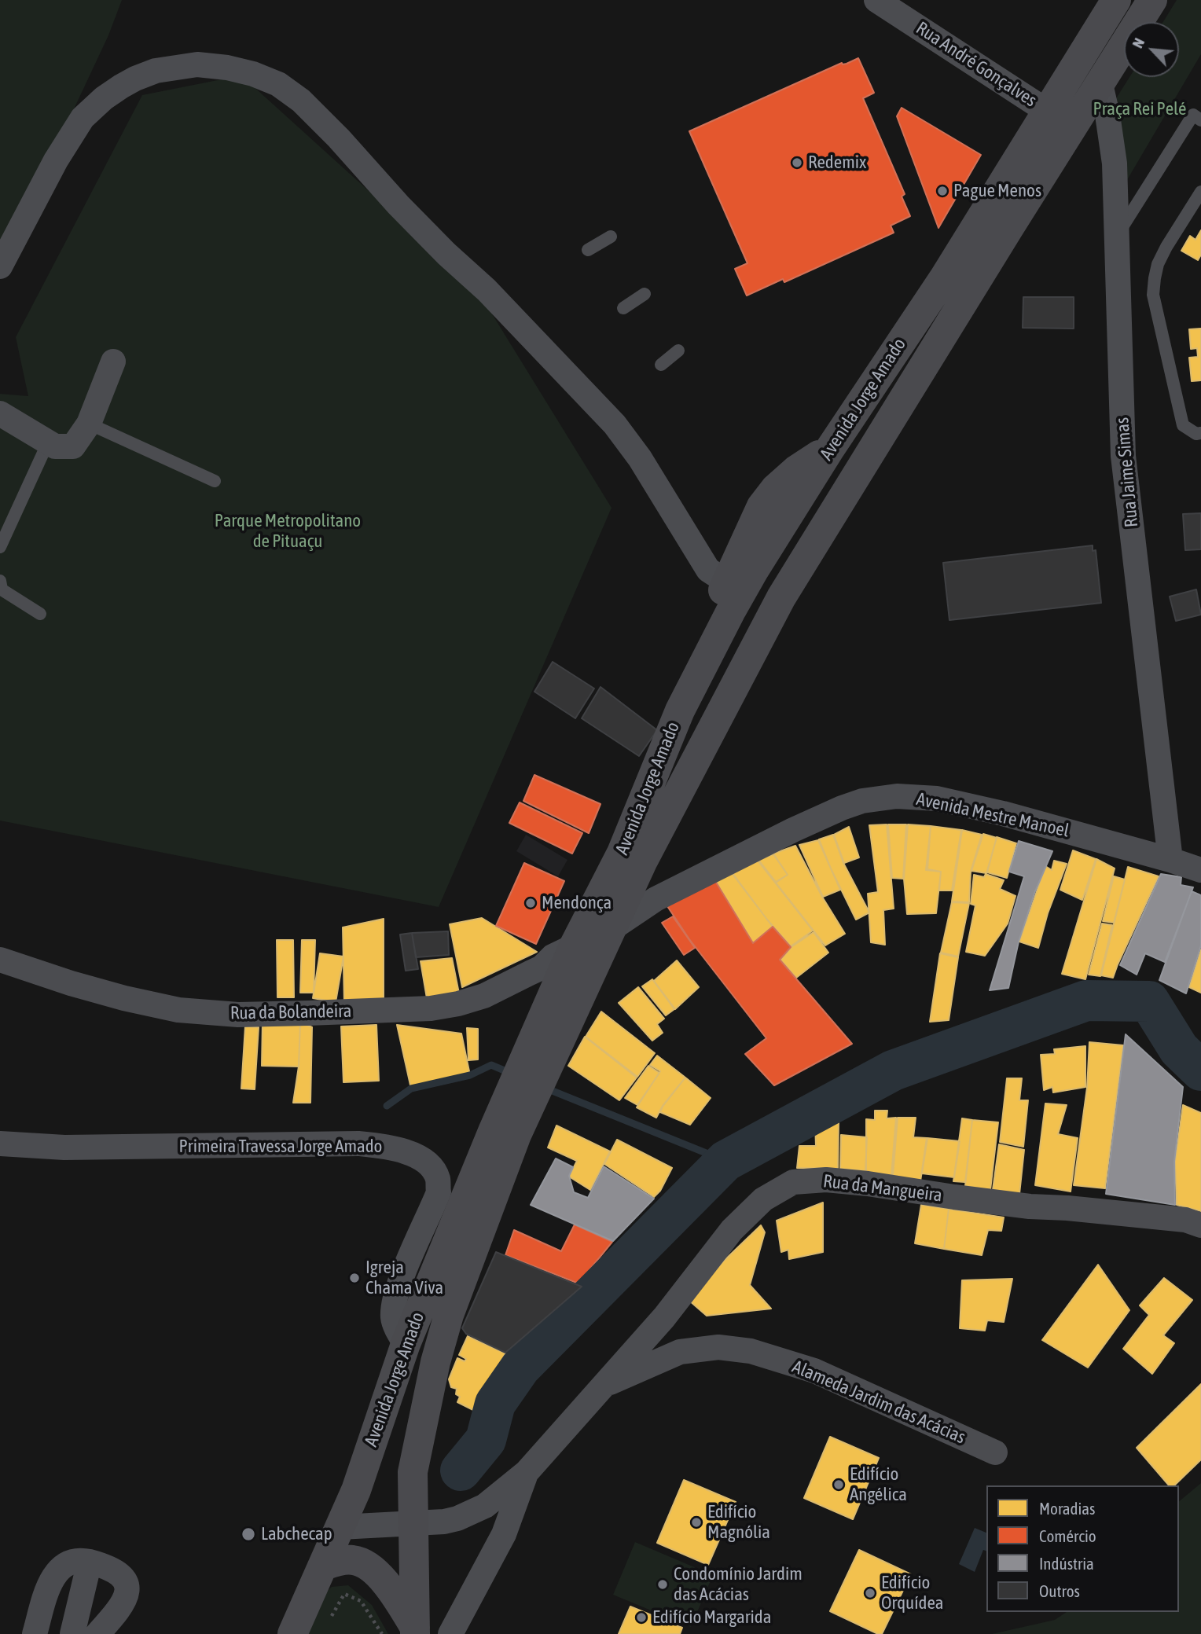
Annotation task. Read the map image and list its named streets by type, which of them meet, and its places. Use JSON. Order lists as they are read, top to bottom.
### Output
{
  "streets": {
    "main road": ["Avenida Jorge Amado"],
    "street": [
      "Rua André Gonçalves",
      "Rua Jaime Simas",
      "Avenida Mestre Manoel",
      "Rua da Bolandeira",
      "Primeira Travessa Jorge Amado",
      "Rua da Mangueira",
      "Alameda Jardim das Acácias"
    ]
  },
  "crossings": [
    ["Rua André Gonçalves", "Avenida Jorge Amado"],
    ["Avenida Jorge Amado", "Rua Jaime Simas"],
    ["Avenida Jorge Amado", "Avenida Mestre Manoel"],
    ["Avenida Jorge Amado", "Rua da Bolandeira"],
    ["Avenida Jorge Amado", "Primeira Travessa Jorge Amado"],
    ["Avenida Jorge Amado", "Rua da Mangueira"],
    ["Rua Jaime Simas", "Avenida Mestre Manoel"],
    ["Rua da Mangueira", "Alameda Jardim das Acácias"]
  ],
  "parks": ["Praça Rei Pelé", "Parque Metropolitano de Pituaçu"],
  "places": [
    "Redemix",
    "Pague Menos",
    "Mendonça",
    "Igreja Chama Viva",
    "Edifício Angélica",
    "Edifício Magnólia",
    "Labchecap",
    "Condomínio Jardim das Acácias",
    "Edifício Orquídea",
    "Edifício Margarida"
  ],
  "legend": [
    "Moradias",
    "Comércio",
    "Indústria",
    "Outros"
  ],
  "north": "top left"
}
